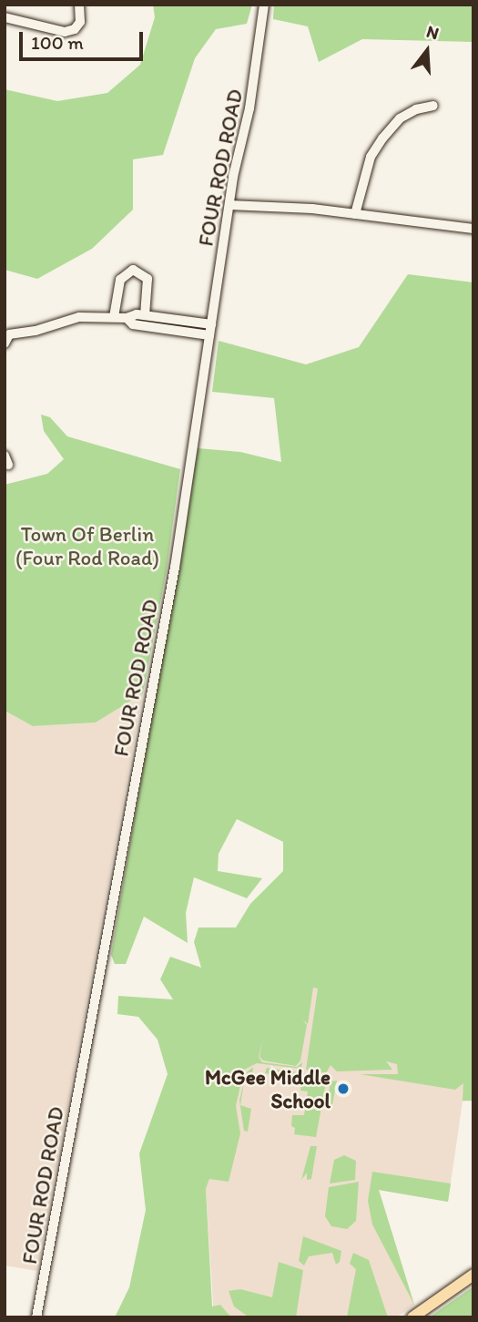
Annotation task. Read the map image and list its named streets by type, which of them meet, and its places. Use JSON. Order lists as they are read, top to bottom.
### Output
{
  "streets": {
    "street": ["FOUR ROD ROAD"]
  },
  "parks": ["Town Of Berlin (Four Rod Road)"],
  "places": ["McGee Middle School"],
  "scale_bar": "100 m",
  "north": "top"
}
